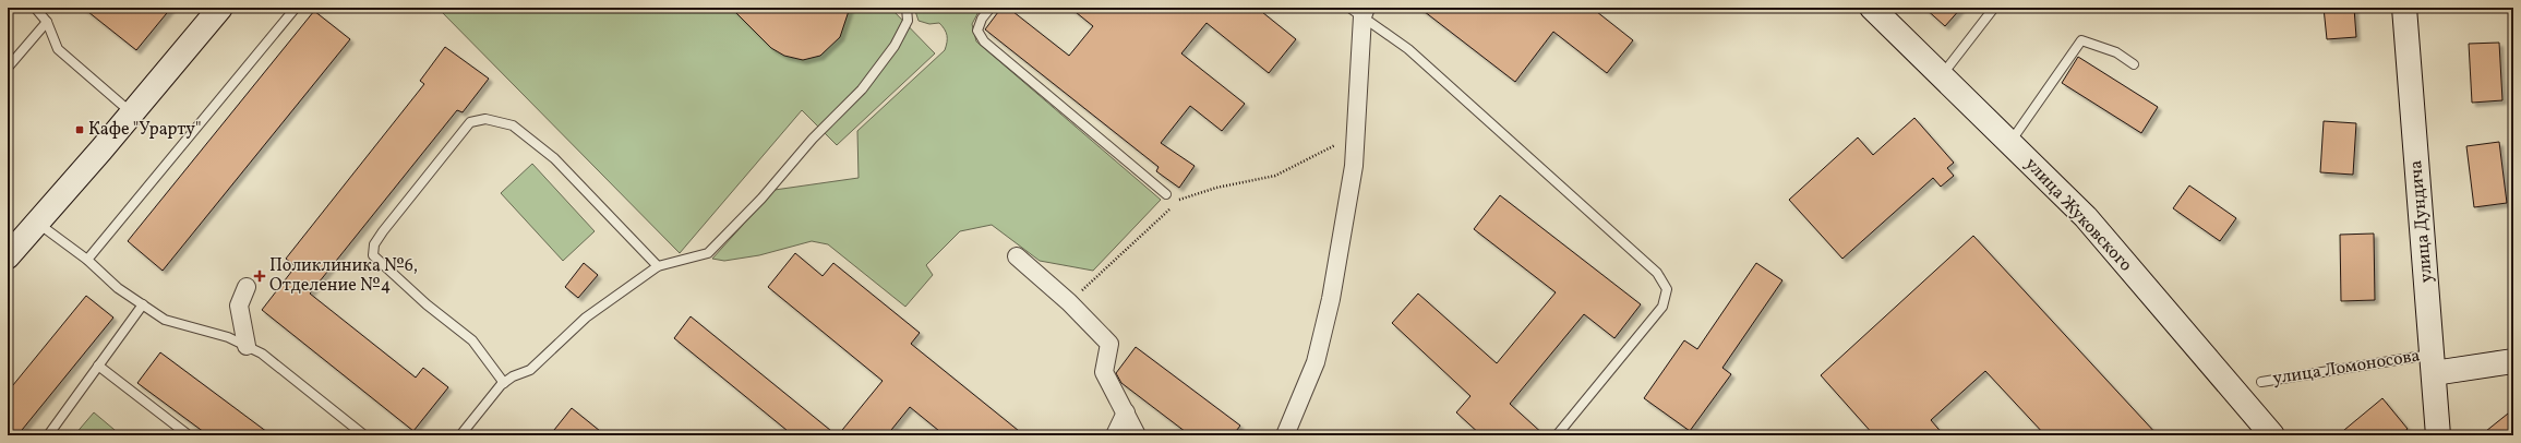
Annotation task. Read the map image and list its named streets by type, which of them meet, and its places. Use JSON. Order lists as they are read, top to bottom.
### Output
{
  "streets": {
    "street": ["улица Жуковского", "улица Дундича", "улица Ломоносова"]
  },
  "crossings": [
    ["улица Дундича", "улица Ломоносова"]
  ],
  "places": {
    "transit": ["Кафе \"Урарту\""],
    "health": ["Поликлиника №6, Отделение №4"]
  }
}
